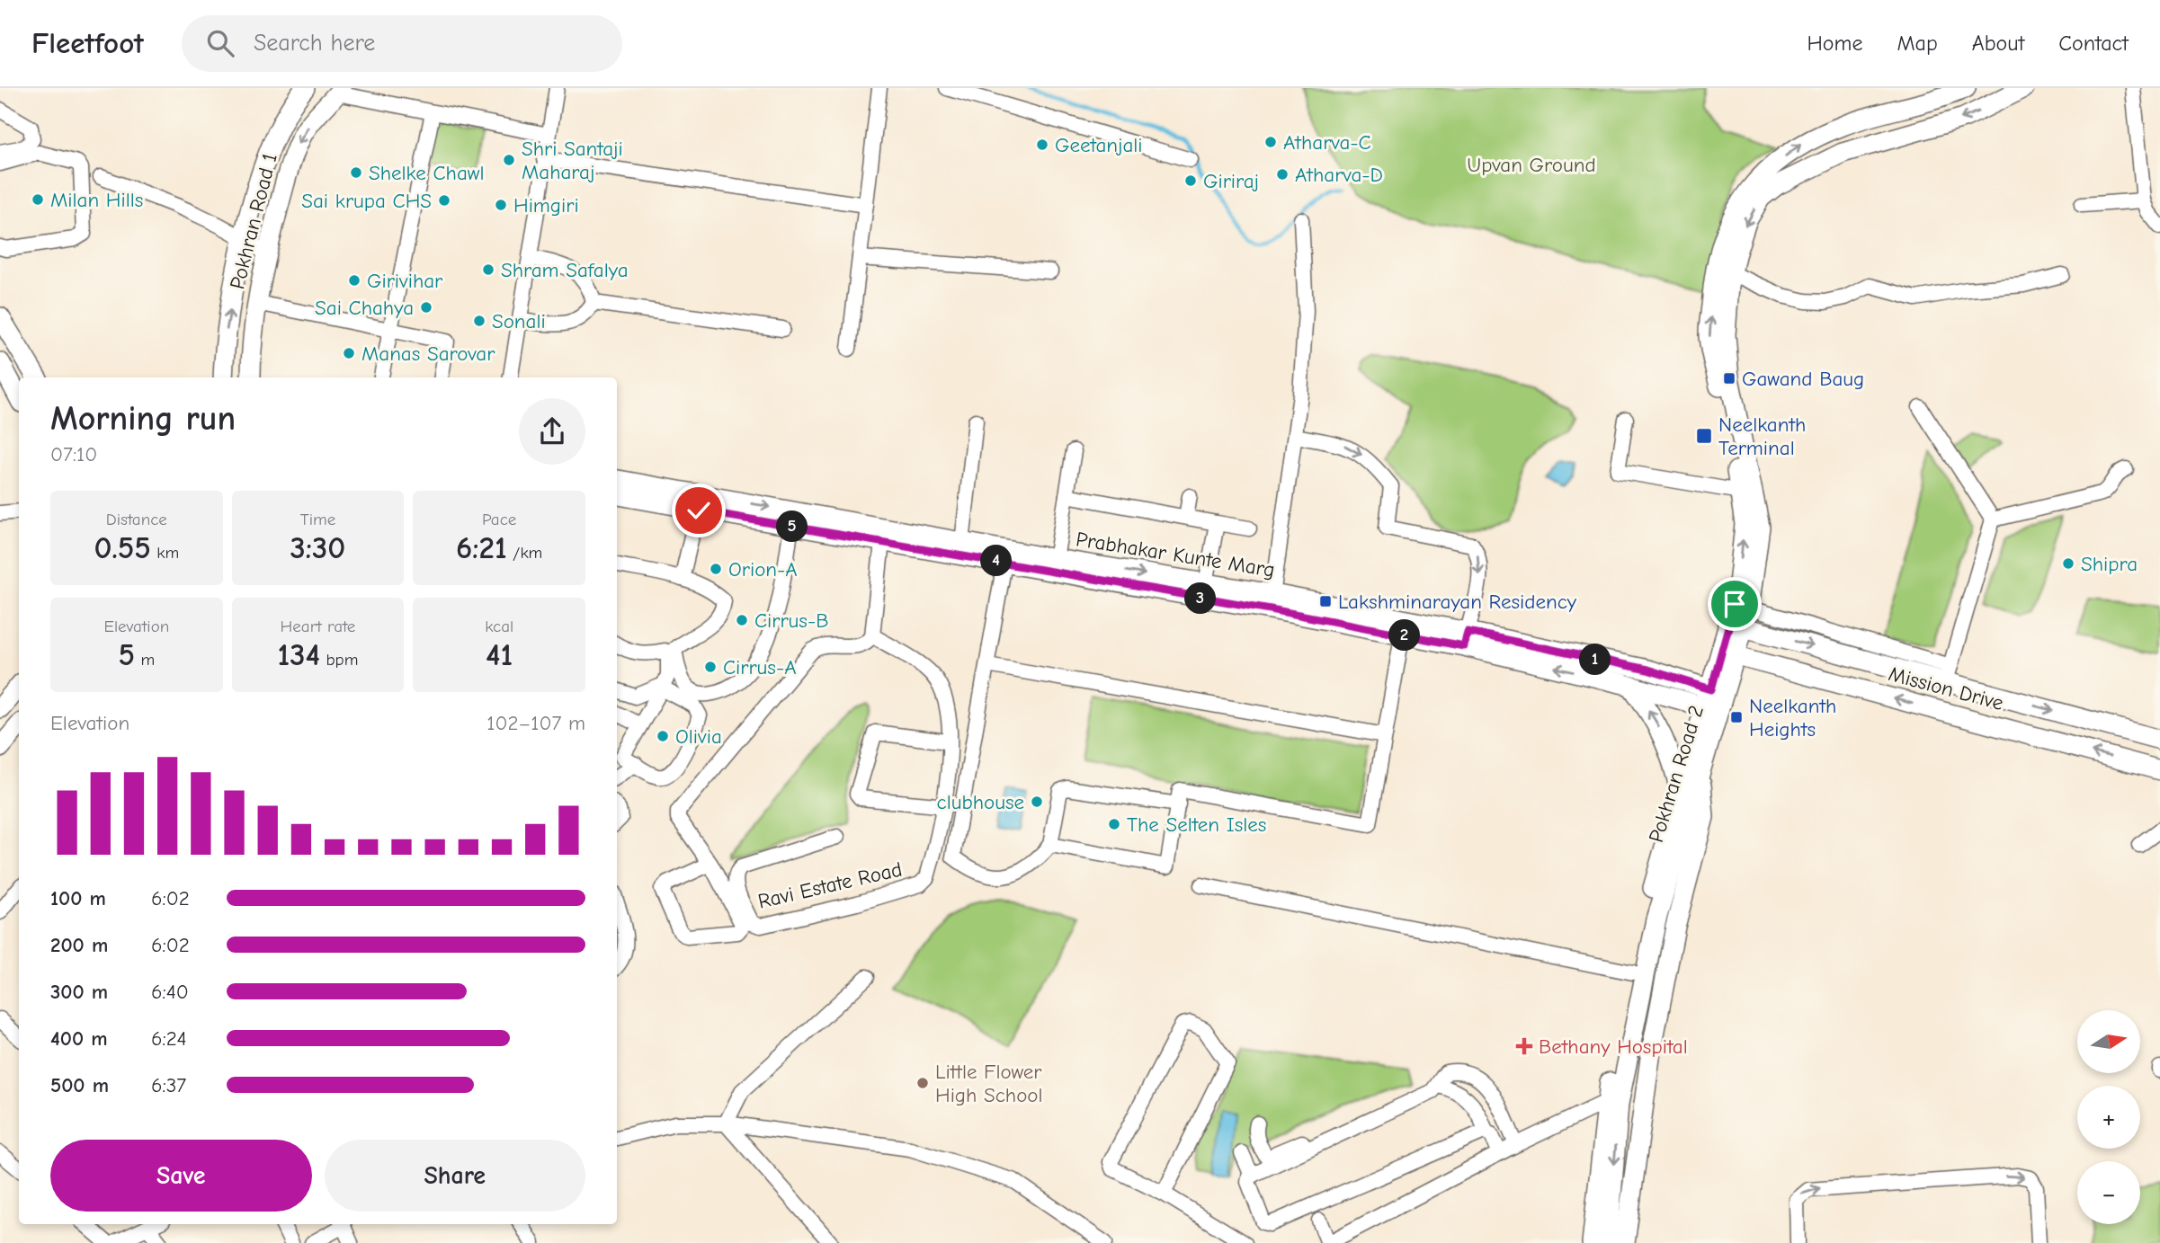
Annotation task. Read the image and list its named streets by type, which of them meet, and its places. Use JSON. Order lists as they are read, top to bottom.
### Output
{
  "streets": {
    "main road": [
      "Pokhran Road 1",
      "Prabhakar Kunte Marg",
      "Mission Drive",
      "Pokhran Road 2"
    ],
    "street": ["Ravi Estate Road"]
  },
  "crossings": [
    ["Prabhakar Kunte Marg", "Pokhran Road 2"],
    ["Mission Drive", "Pokhran Road 2"]
  ],
  "parks": ["Upvan Ground"],
  "places": {
    "other": [
      "Atharva-C",
      "Geetanjali",
      "Shri Santaji Maharaj",
      "Shelke Chawl",
      "Atharva-D",
      "Giriraj",
      "Milan Hills",
      "Sai krupa CHS",
      "Himgiri",
      "Shram Safalya",
      "Girivihar",
      "Sai Chahya",
      "Sonali",
      "Manas Sarovar",
      "Shipra",
      "Orion-A",
      "Cirrus-B",
      "Cirrus-A",
      "Olivia",
      "clubhouse",
      "The Selten Isles",
      "Little Flower High School"
    ],
    "transit": [
      "Gawand Baug",
      "Neelkanth Terminal",
      "Lakshminarayan Residency",
      "Neelkanth Heights"
    ],
    "health": ["Bethany Hospital"]
  },
  "north": "right",
  "page": {
    "header": "Fleetfoot",
    "search": "Search here",
    "nav": [
      "Home",
      "Map",
      "About",
      "Contact"
    ],
    "heading": ["Morning run", "07:10"],
    "stats": [
      ["Distance", "0.55 km"],
      ["Time", "3:30"],
      ["Pace", "6:21 /km"],
      ["Elevation", "5 m"],
      ["Heart rate", "134 bpm"],
      ["kcal", "41"]
    ],
    "pins": [
      "5",
      "4",
      "3",
      "2",
      "1"
    ],
    "chart": ["Elevation", "102–107 m"],
    "list": [
      {
        "name": "100 m",
        "note": "6:02"
      },
      {
        "name": "200 m",
        "note": "6:02"
      },
      {
        "name": "300 m",
        "note": "6:40"
      },
      {
        "name": "400 m",
        "note": "6:24"
      },
      {
        "name": "500 m",
        "note": "6:37"
      }
    ],
    "map_buttons": ["+", "−"],
    "buttons": ["Save", "Share"]
  }
}
